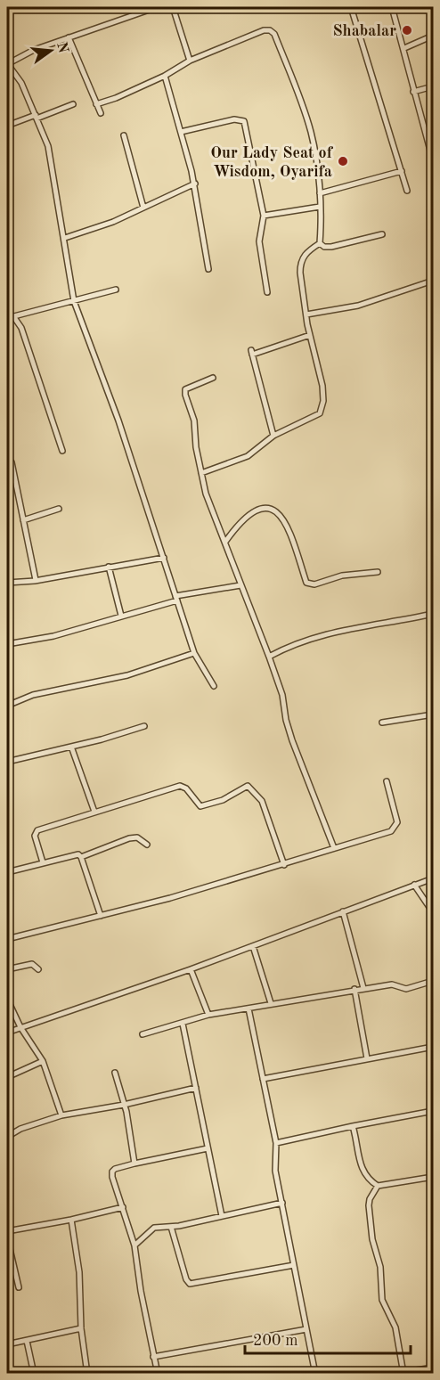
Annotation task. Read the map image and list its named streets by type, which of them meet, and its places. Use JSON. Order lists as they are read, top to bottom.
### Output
{
  "places": ["Shabalar", "Our Lady Seat of Wisdom, Oyarifa"],
  "scale_bar": "200 m",
  "north": "right"
}
